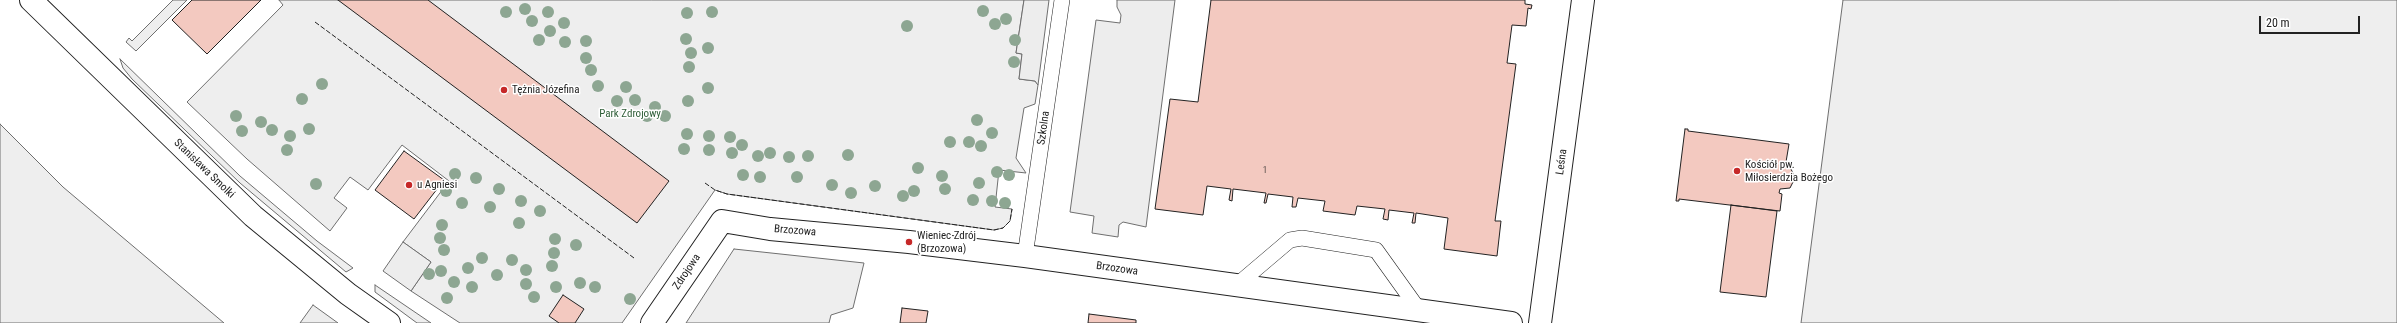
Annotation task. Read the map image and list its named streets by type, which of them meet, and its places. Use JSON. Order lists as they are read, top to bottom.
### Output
{
  "streets": {
    "street": [
      "Leśna",
      "Stanisława Smolki",
      "Brzozowa",
      "Zdrojowa"
    ],
    "lane": ["Szkolna"]
  },
  "crossings": [
    ["Szkolna", "Brzozowa"],
    ["Brzozowa", "Zdrojowa"]
  ],
  "parks": ["Park Zdrojowy"],
  "places": [
    "Tężnia Józefina",
    "Kościół pw. Miłosierdzia Bożego",
    "u Agniesi",
    "Wieniec Zdrój (Brzozowa)"
  ],
  "house_numbers": ["1"],
  "scale_bar": "20 m"
}
